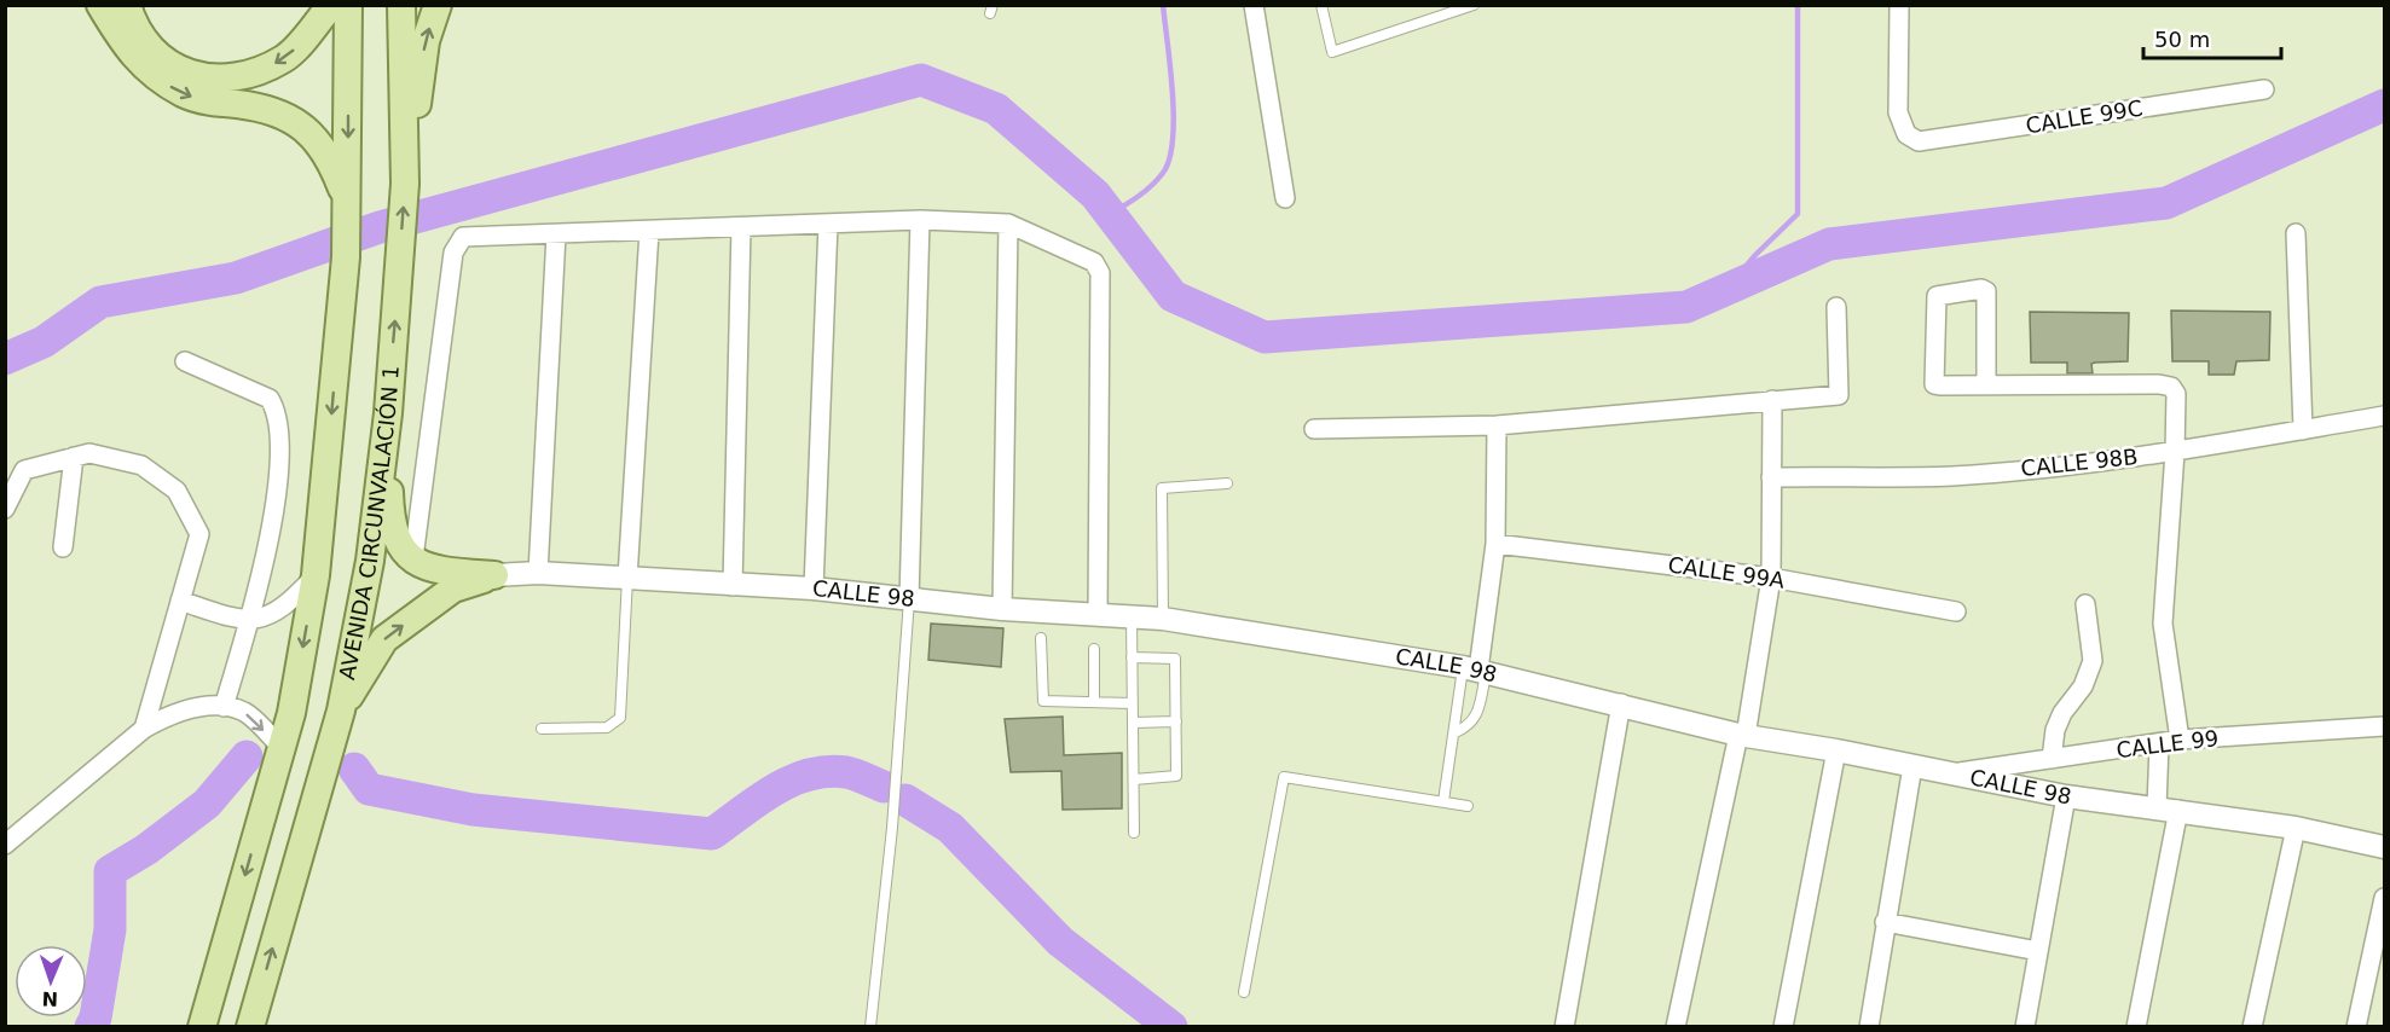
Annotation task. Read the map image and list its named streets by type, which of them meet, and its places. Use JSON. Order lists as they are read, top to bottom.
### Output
{
  "streets": {
    "main road": ["AVENIDA CIRCUNVALACIÓN 1"],
    "street": [
      "CALLE 99C",
      "CALLE 98B",
      "CALLE 99A",
      "CALLE 98",
      "CALLE 99"
    ]
  },
  "crossings": [
    ["CALLE 98", "CALLE 99"]
  ],
  "scale_bar": "50 m",
  "north": "bottom"
}
